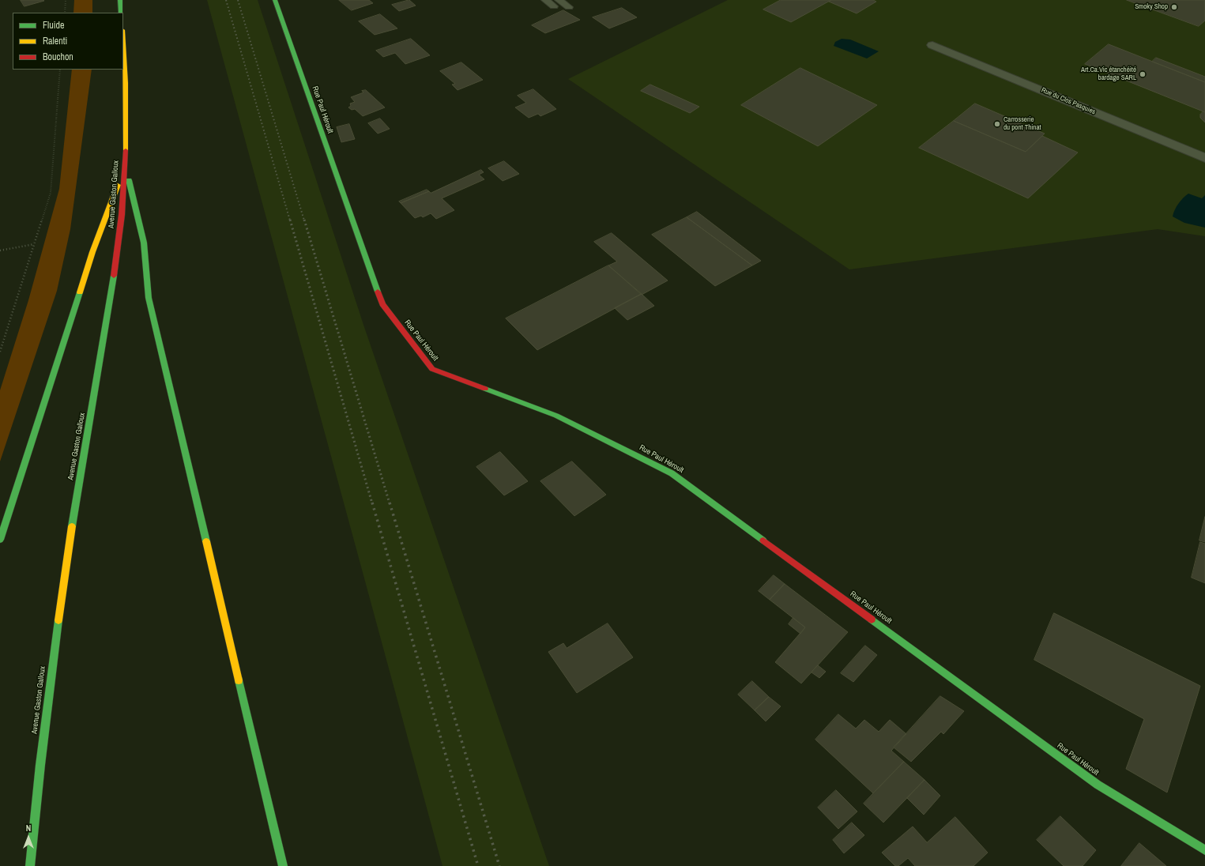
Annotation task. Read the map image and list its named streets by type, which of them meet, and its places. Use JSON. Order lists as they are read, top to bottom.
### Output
{
  "streets": {
    "main road": ["Rue Paul Héroult", "Avenue Gaston Galloux"],
    "street": ["Rue du Clos Pasquies"]
  },
  "places": ["Smoky Shop", "Art.Ca.Vic étanchéité bardage SARL", "Carrosserie du pont Thinat"],
  "legend": ["Fluide", "Ralenti", "Bouchon"],
  "north": "top"
}
